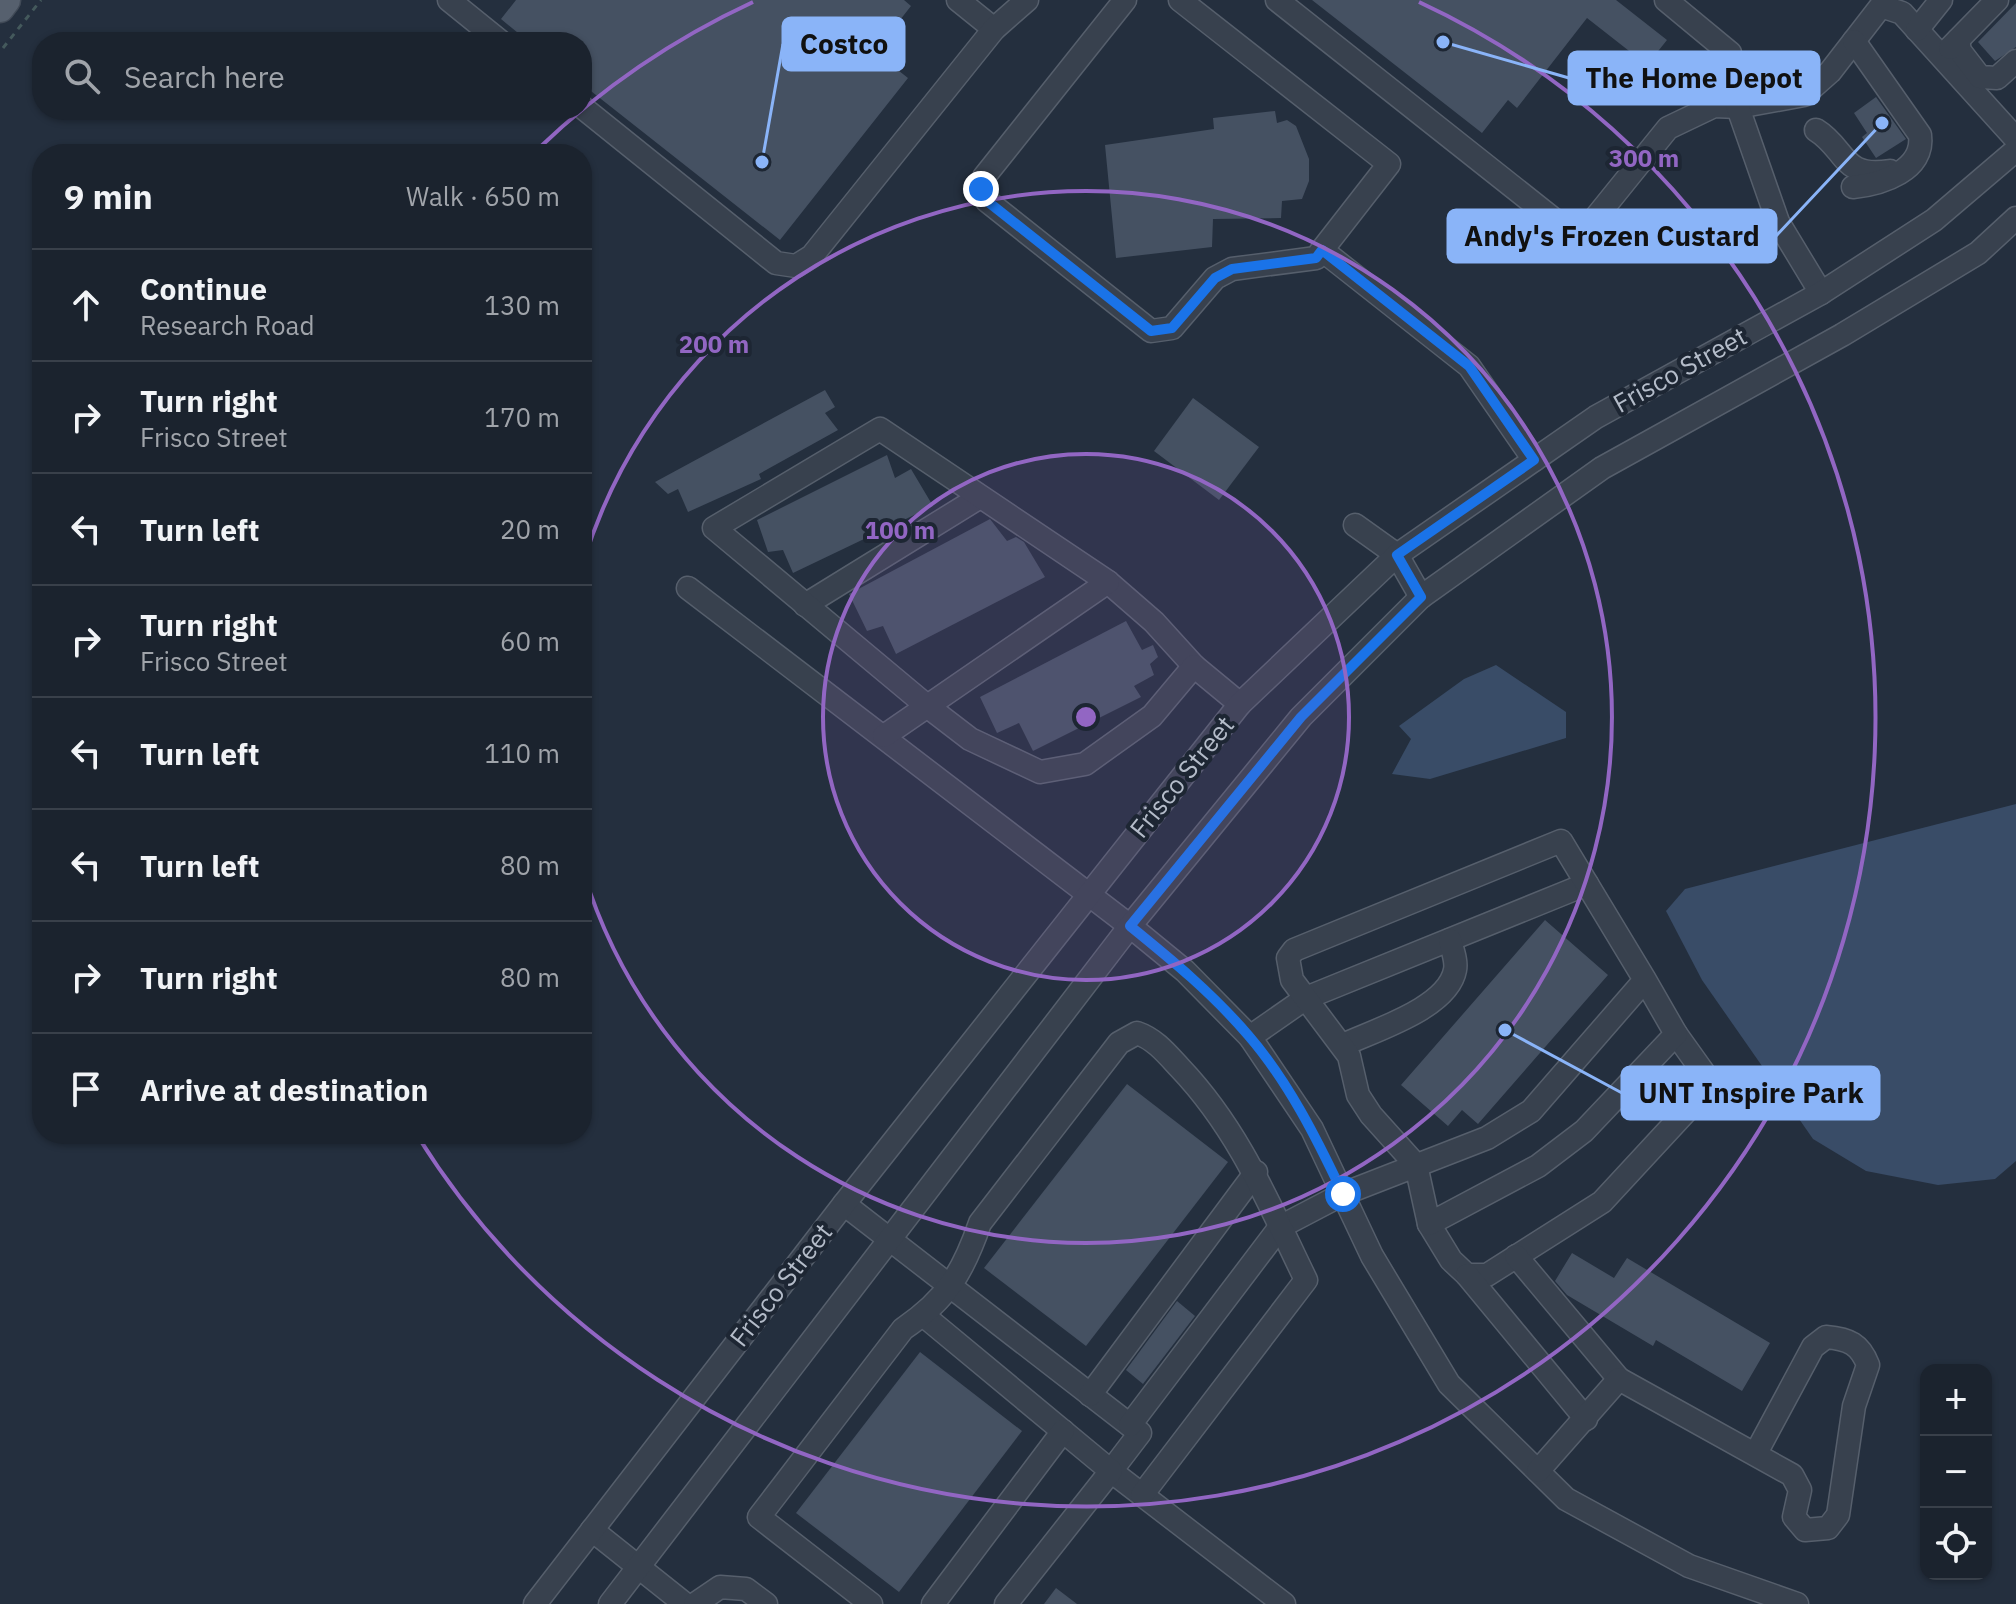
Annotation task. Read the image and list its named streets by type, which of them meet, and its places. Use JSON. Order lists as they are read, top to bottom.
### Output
{
  "streets": {
    "street": ["Frisco Street"]
  },
  "places": [
    "The Home Depot",
    "Andy's Frozen Custard",
    "Costco",
    "UNT Inspire Park"
  ],
  "page": {
    "search": "Search here",
    "heading": ["9 min", "Walk · 650 m"],
    "list": [
      ["Continue", "Research Road", "130 m"],
      ["Turn right", "Frisco Street", "170 m"],
      ["Turn left", "20 m"],
      ["Turn right", "Frisco Street", "60 m"],
      ["Turn left", "110 m"],
      ["Turn left", "80 m"],
      ["Turn right", "80 m"],
      "Arrive at destination"
    ],
    "map_buttons": ["+", "−"]
  },
  "rings": ["300 m", "200 m", "100 m"]
}
